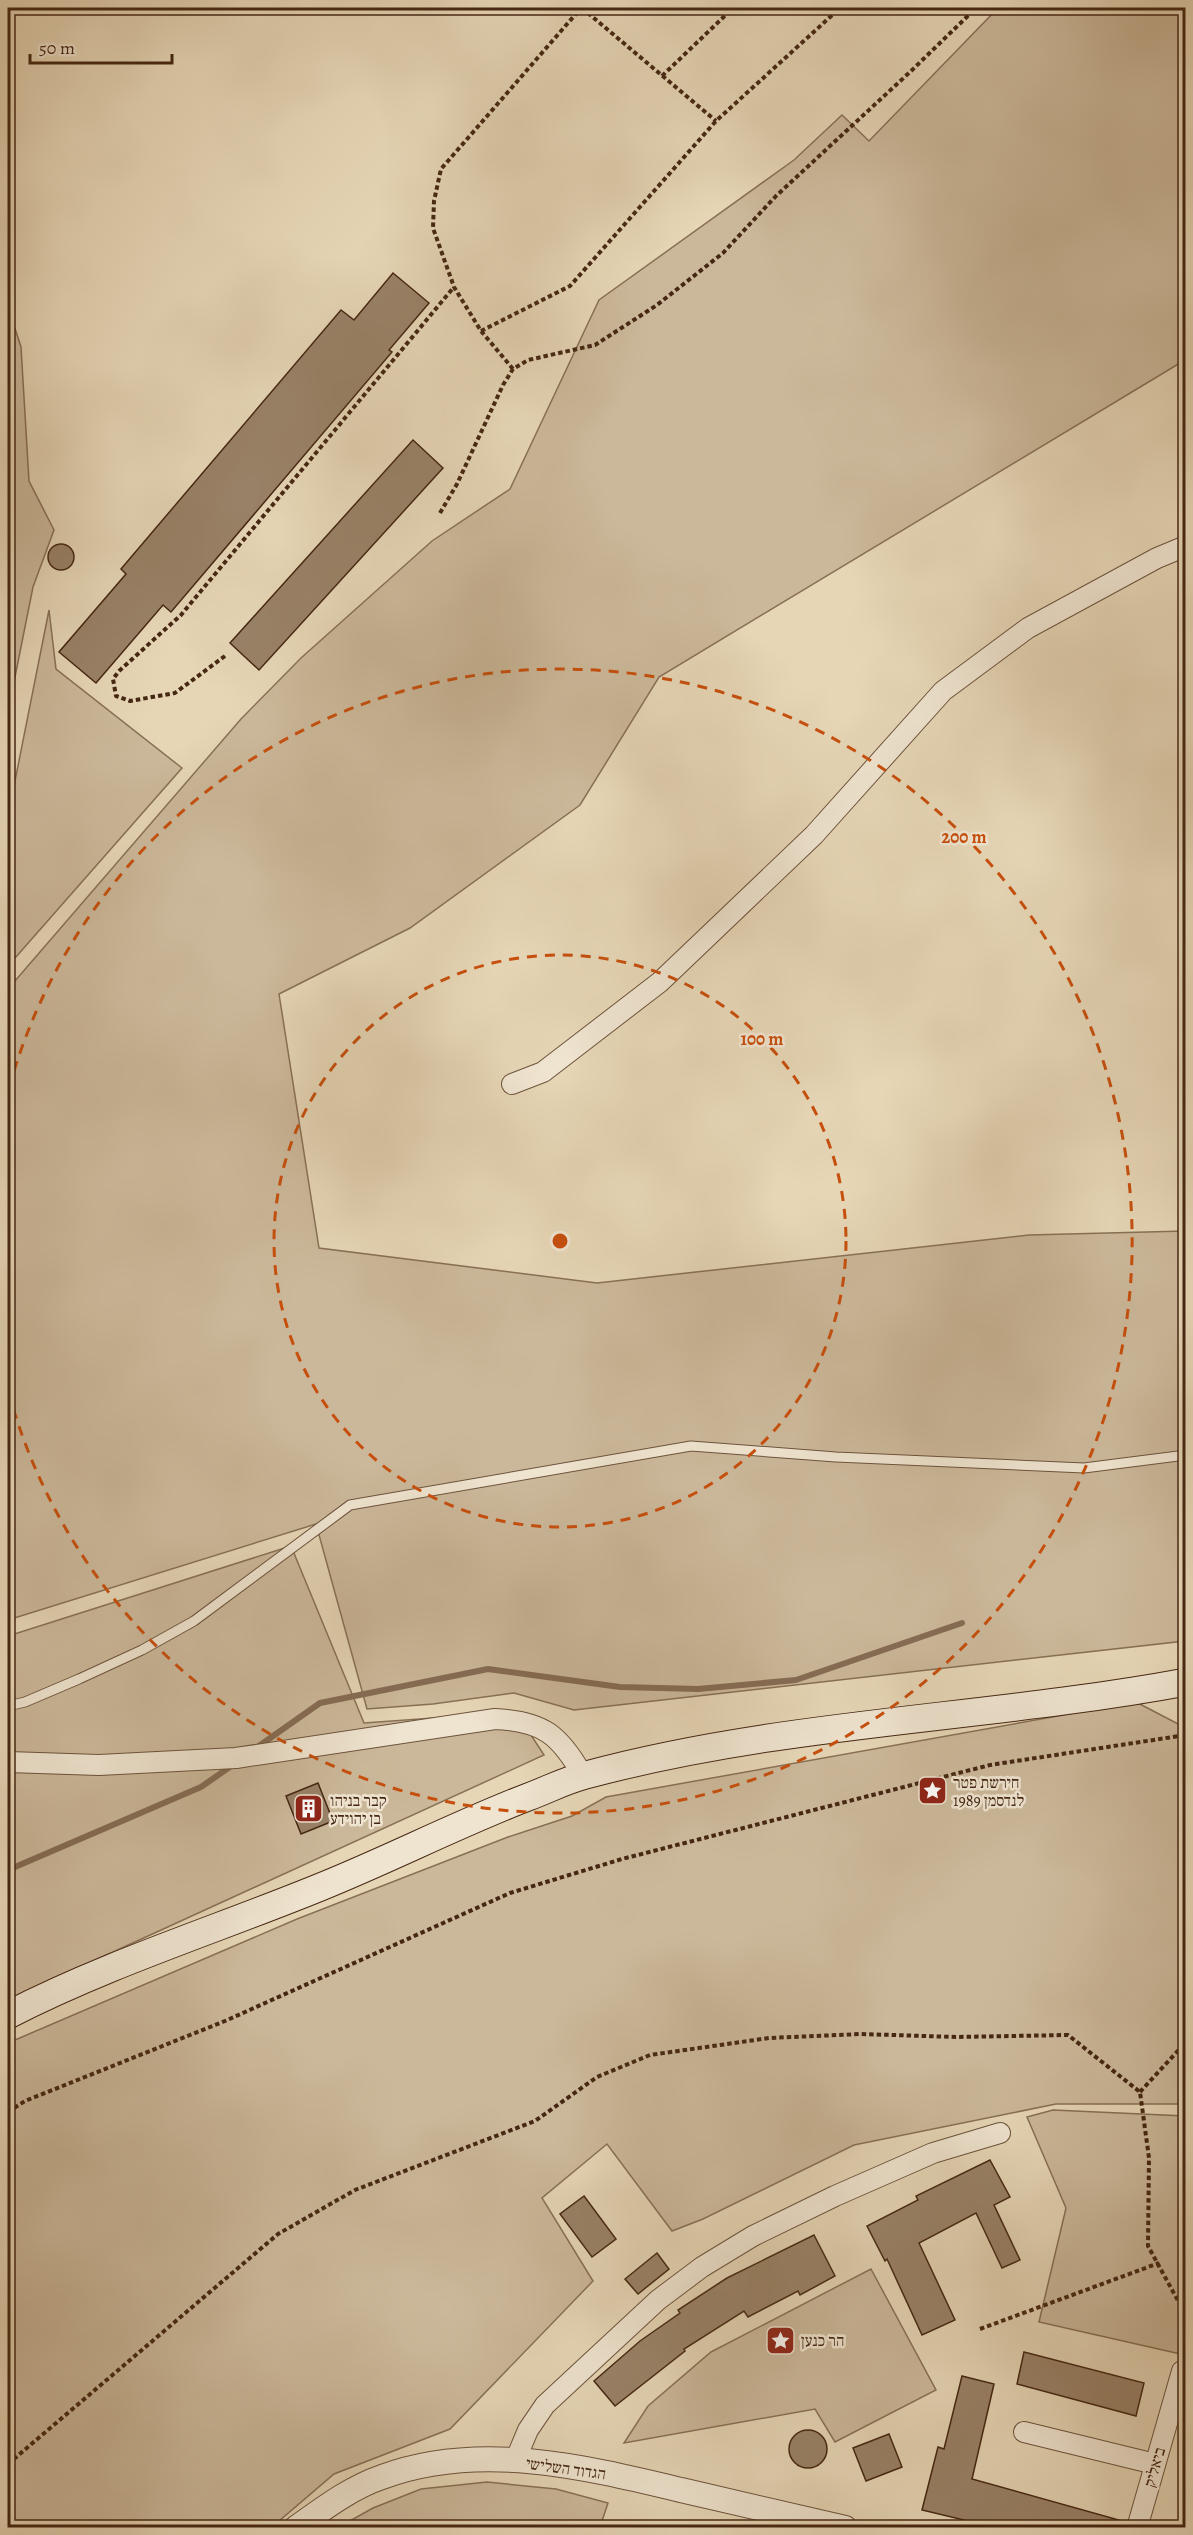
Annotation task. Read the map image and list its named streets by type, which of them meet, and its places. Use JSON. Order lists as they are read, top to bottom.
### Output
{
  "streets": {
    "street": ["ביאליק", "הגדוד השלישי"]
  },
  "places": {
    "place": ["חירשת פטר לנדסמן 1989", "הר כנען"],
    "building": ["קבר בניהו בן יהוידע"]
  },
  "scale_bar": "50 m",
  "rings": ["200 m", "100 m"]
}
